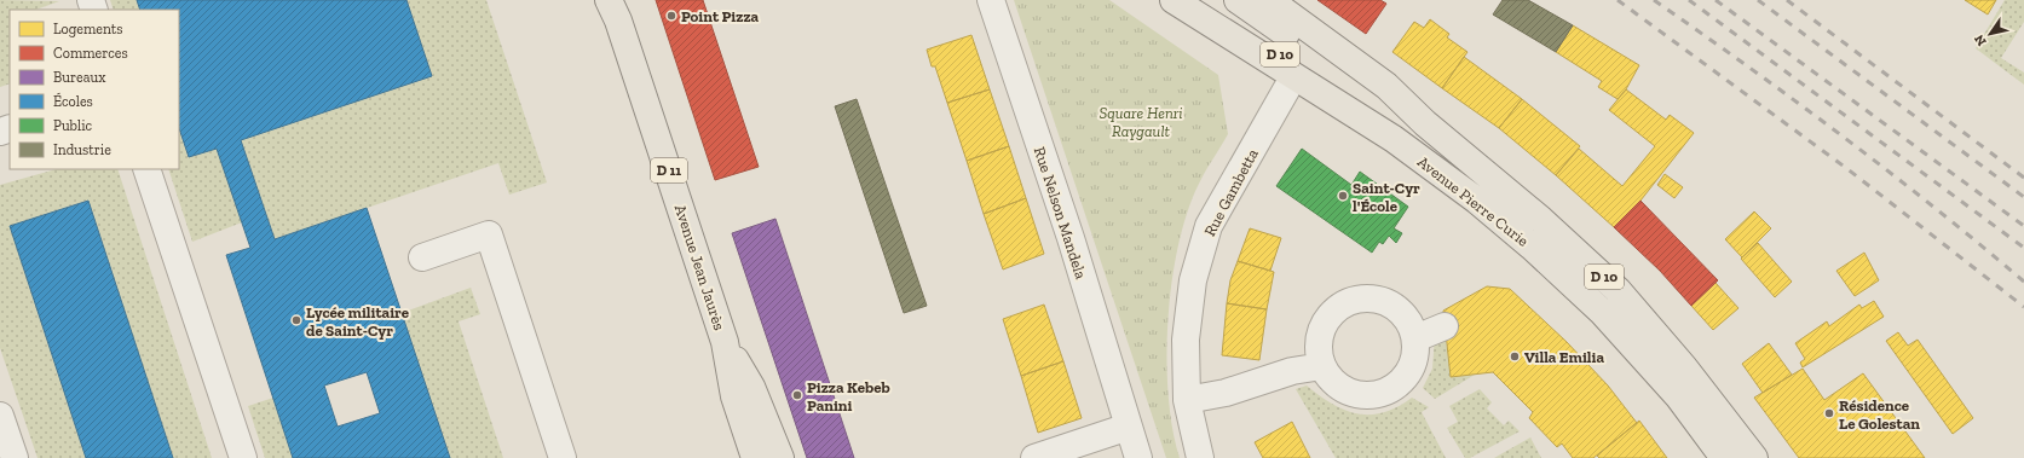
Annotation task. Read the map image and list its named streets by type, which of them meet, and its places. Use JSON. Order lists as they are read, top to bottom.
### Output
{
  "streets": {
    "main road": [
      "D 10",
      "D 11",
      "Avenue Pierre Curie",
      "Avenue Jean Jaurès"
    ],
    "street": ["Rue Gambetta", "Rue Nelson Mandela"]
  },
  "crossings": [
    ["D 10", "Avenue Pierre Curie"],
    ["Rue Gambetta", "Avenue Pierre Curie"]
  ],
  "parks": ["Square Henri Raygault"],
  "places": [
    "Point Pizza",
    "Saint-Cyr l'École",
    "Lycée militaire de Saint-Cyr",
    "Villa Emilia",
    "Pizza Kebeb Panini",
    "Résidence Le Golestan"
  ],
  "legend": [
    "Logements",
    "Commerces",
    "Bureaux",
    "Écoles",
    "Public",
    "Industrie"
  ],
  "north": "bottom left"
}
